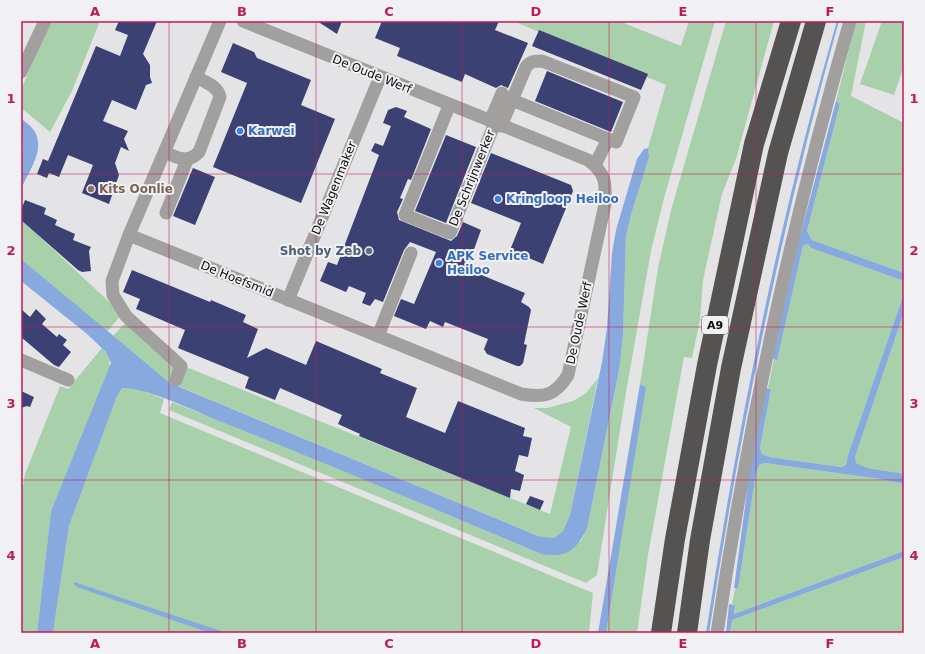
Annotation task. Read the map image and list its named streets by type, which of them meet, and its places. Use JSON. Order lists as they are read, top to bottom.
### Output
{
  "streets": {
    "highway": ["A9"],
    "street": [
      "De Oude Werf",
      "De Schrijnwerker",
      "De Wagenmaker",
      "De Hoefsmid"
    ]
  },
  "crossings": [
    ["De Oude Werf", "De Schrijnwerker"],
    ["De Oude Werf", "De Wagenmaker"],
    ["De Oude Werf", "De Hoefsmid"],
    ["De Wagenmaker", "De Hoefsmid"]
  ],
  "places": [
    "Karwei",
    "Kits Oonlie",
    "Kringloop Heiloo",
    "Shot by Zeb",
    "APK Service Heiloo"
  ],
  "grid": {
    "columns": [
      "A",
      "B",
      "C",
      "D",
      "E",
      "F"
    ],
    "rows": [
      "1",
      "2",
      "3",
      "4"
    ]
  }
}
